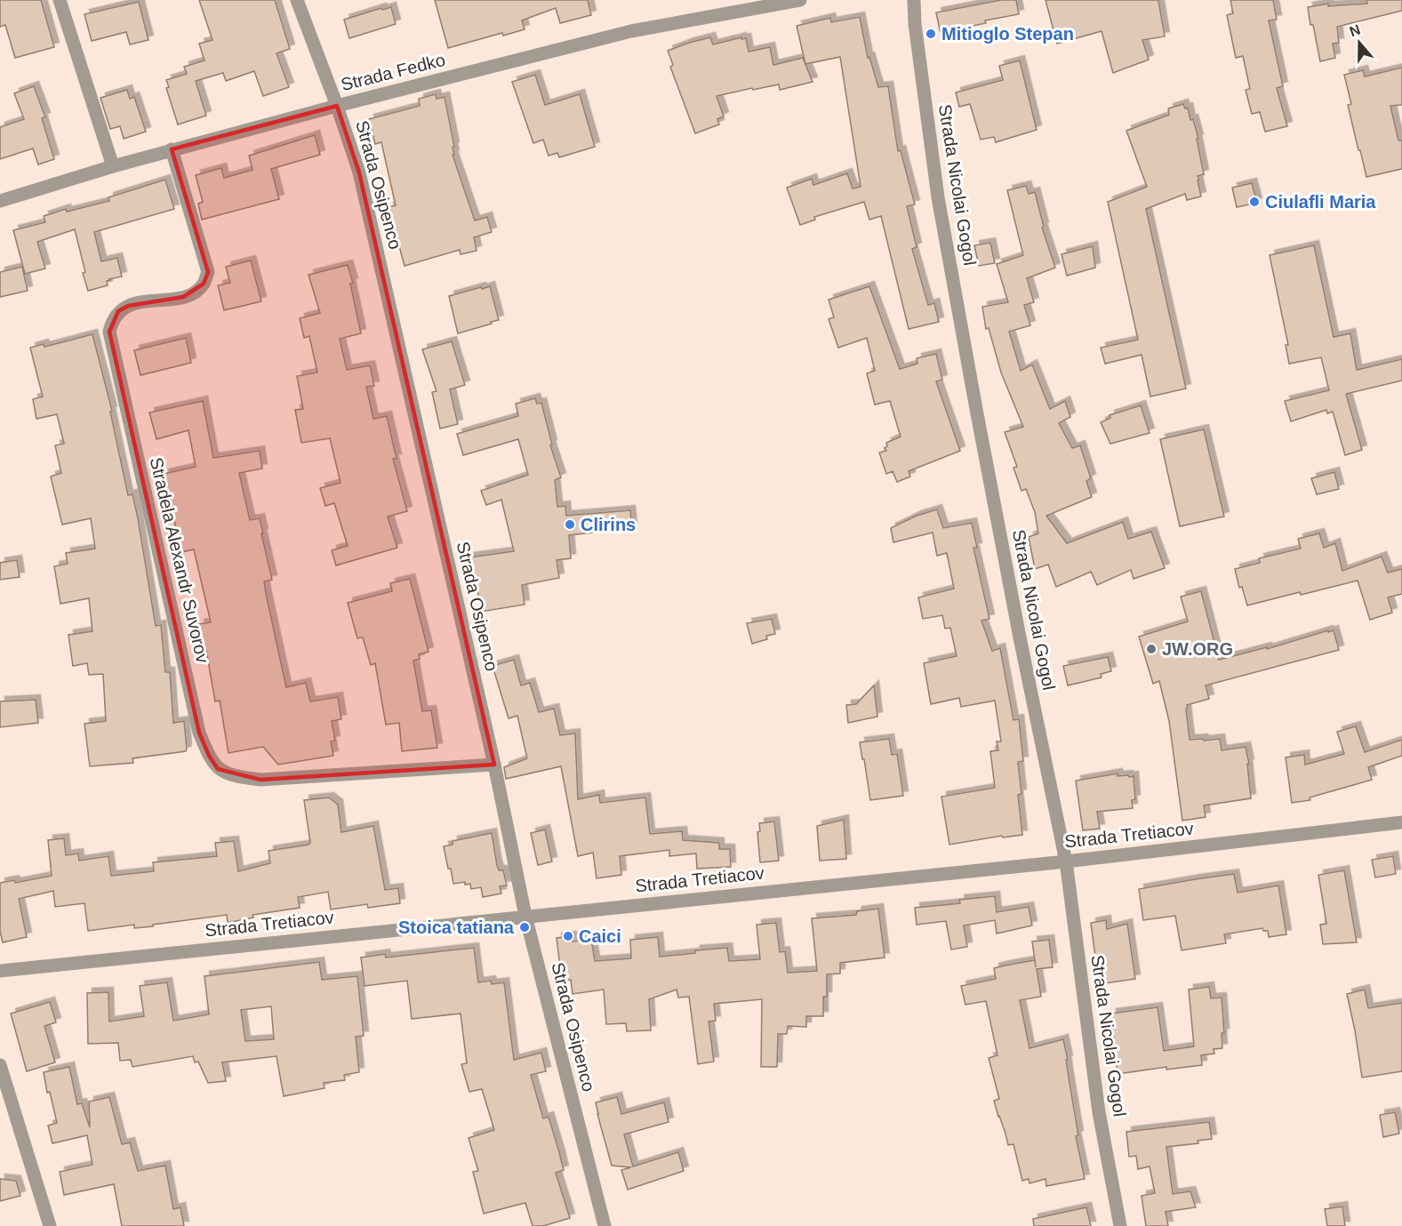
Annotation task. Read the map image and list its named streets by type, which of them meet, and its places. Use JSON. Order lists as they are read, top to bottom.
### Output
{
  "streets": {
    "street": [
      "Strada Fedko",
      "Strada Osipenco",
      "Strada Nicolai Gogol",
      "Stradela Alexandr Suvorov",
      "Strada Tretiacov"
    ]
  },
  "crossings": [
    ["Strada Fedko", "Strada Osipenco"],
    ["Strada Fedko", "Stradela Alexandr Suvorov"],
    ["Strada Osipenco", "Stradela Alexandr Suvorov"],
    ["Strada Osipenco", "Strada Tretiacov"],
    ["Strada Nicolai Gogol", "Strada Tretiacov"]
  ],
  "places": [
    "Mitioglo Stepan",
    "Ciulafli Maria",
    "Clirins",
    "JW.ORG",
    "Stoica tatiana",
    "Caici"
  ],
  "north": "top"
}
